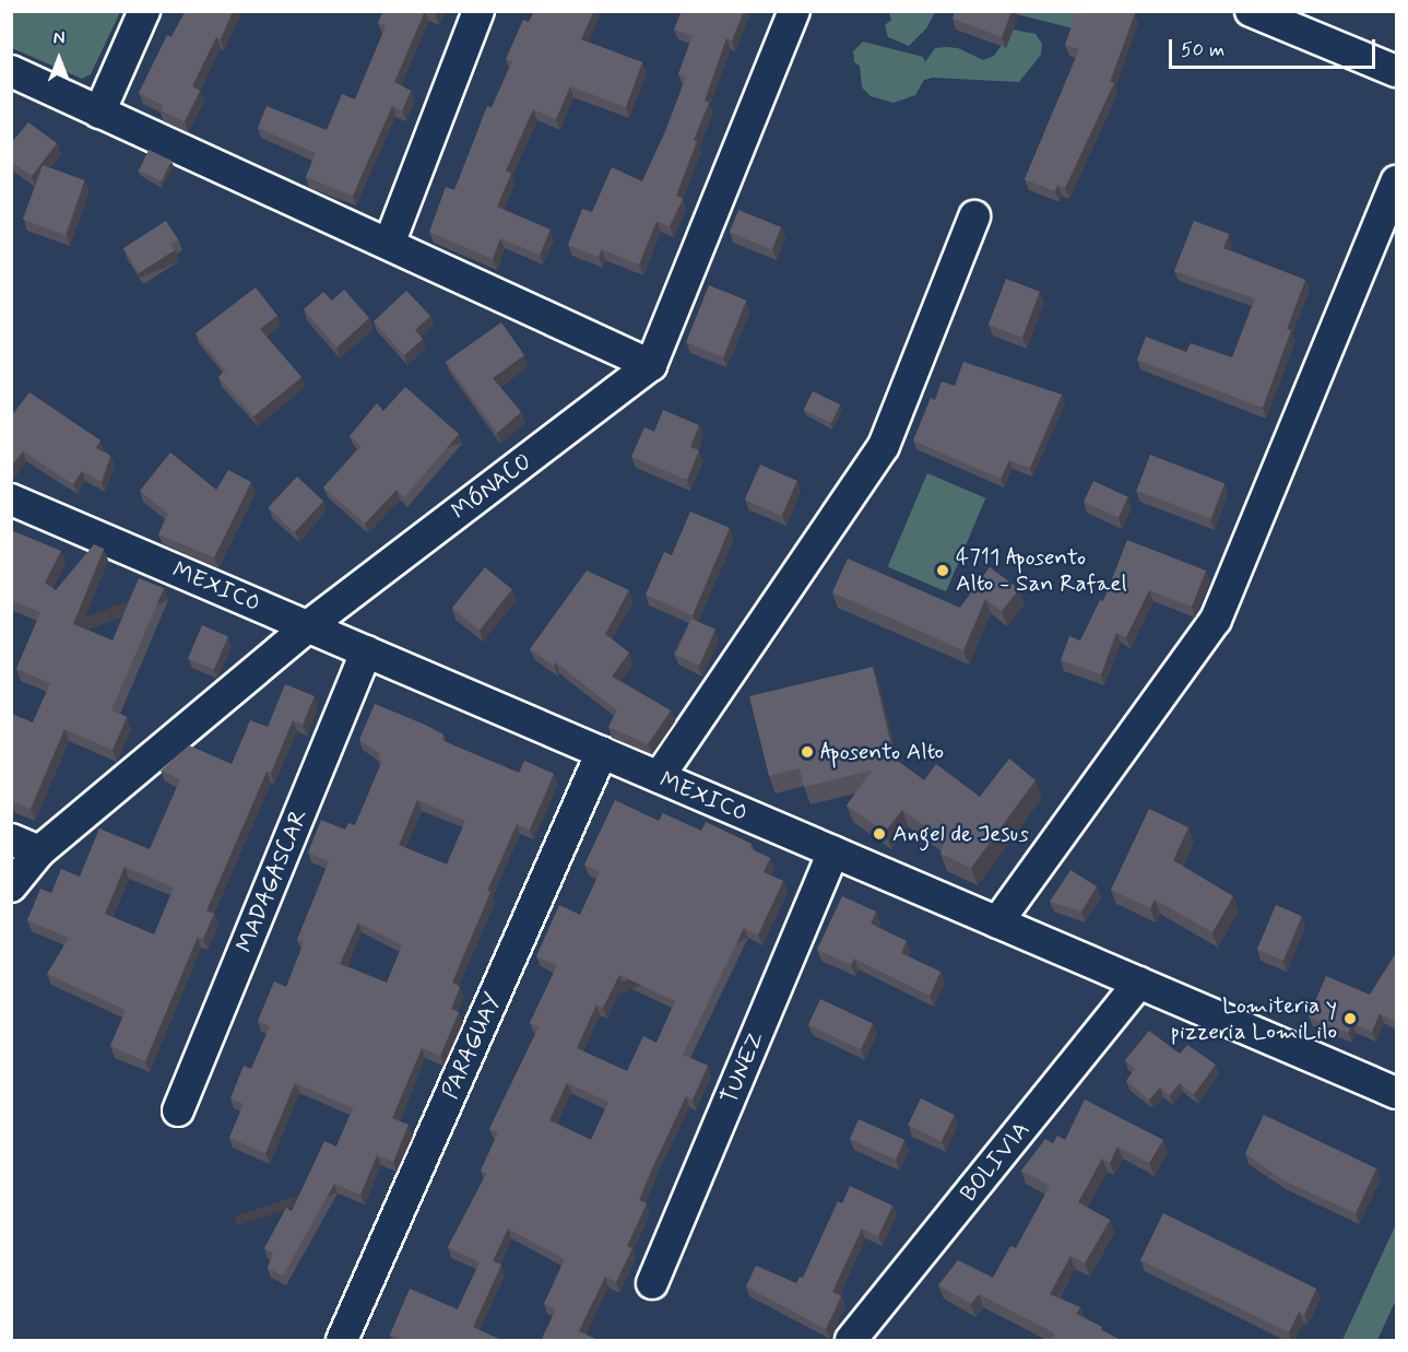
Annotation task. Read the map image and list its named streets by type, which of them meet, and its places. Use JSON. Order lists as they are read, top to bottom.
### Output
{
  "streets": {
    "street": [
      "MÓNACO",
      "MEXICO",
      "MADAGASCAR",
      "PARAGUAY",
      "TUNEZ",
      "BOLIVIA"
    ]
  },
  "crossings": [
    ["MÓNACO", "MEXICO"],
    ["MEXICO", "MADAGASCAR"],
    ["MEXICO", "PARAGUAY"],
    ["MEXICO", "TUNEZ"],
    ["MEXICO", "BOLIVIA"]
  ],
  "places": [
    "4711 Aposento Alto - San Rafael",
    "Aposento Alto",
    "Angel de Jesus",
    "Lomiteria y pizzeria LomiLilo"
  ],
  "scale_bar": "50 m",
  "north": "top"
}
